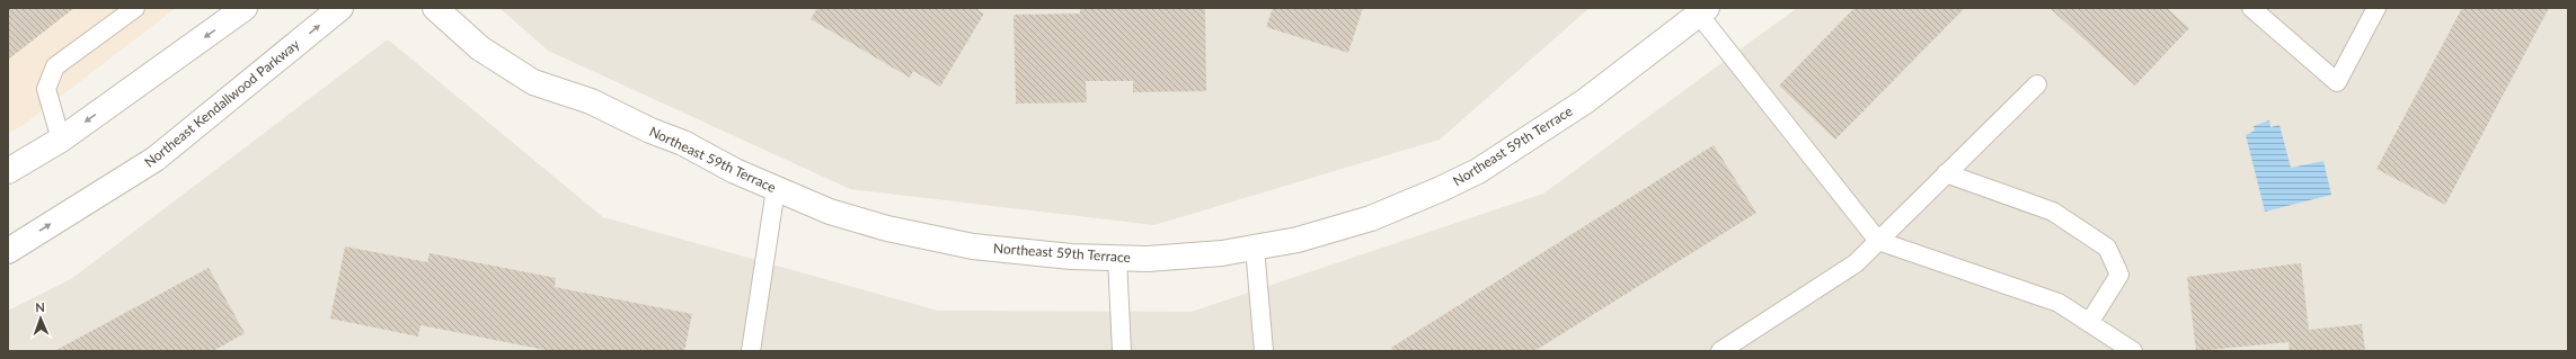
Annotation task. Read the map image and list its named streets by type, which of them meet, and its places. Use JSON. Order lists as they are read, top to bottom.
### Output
{
  "streets": {
    "street": ["Northeast Kendallwood Parkway", "Northeast 59th Terrace"]
  },
  "north": "top"
}
